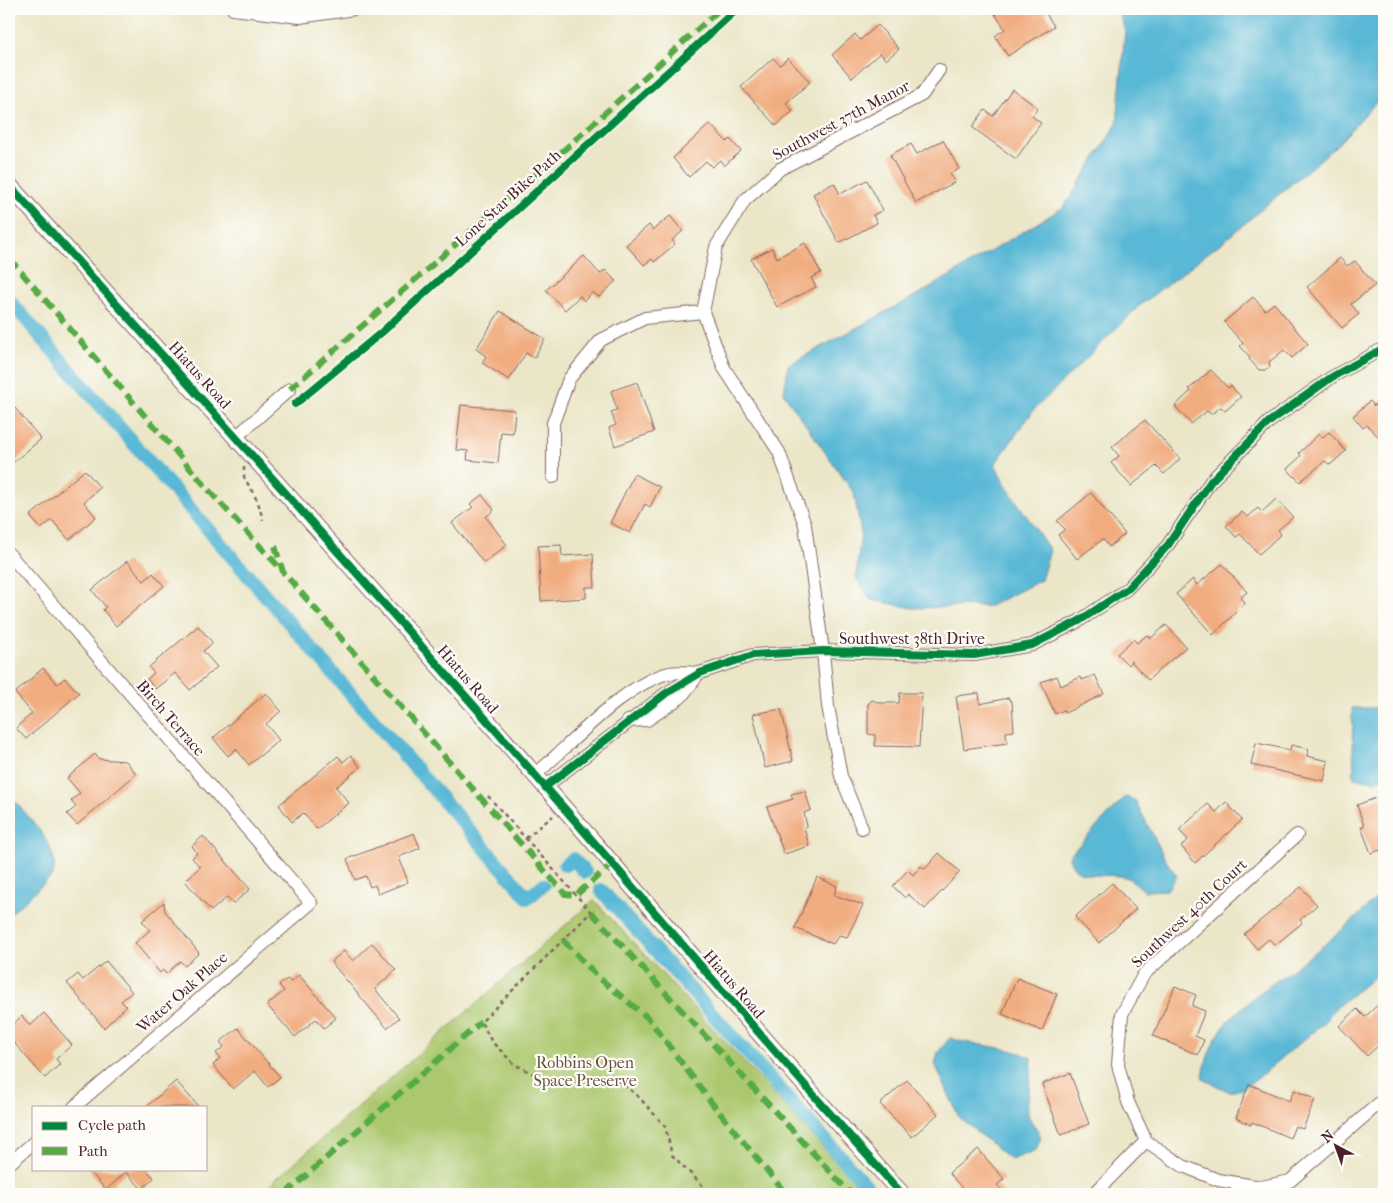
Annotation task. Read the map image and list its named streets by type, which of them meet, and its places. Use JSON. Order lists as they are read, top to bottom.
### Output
{
  "streets": {
    "street": [
      "Southwest 37th Manor",
      "Hiatus Road",
      "Southwest 38th Drive",
      "Birch Terrace",
      "Southwest 40th Court",
      "Water Oak Place"
    ],
    "cycle path": ["Lone Star Bike Path"]
  },
  "crossings": [
    ["Hiatus Road", "Southwest 38th Drive"],
    ["Birch Terrace", "Water Oak Place"]
  ],
  "parks": ["Robbins Open Space Preserve"],
  "legend": ["Cycle path", "Path"],
  "north": "top left"
}
